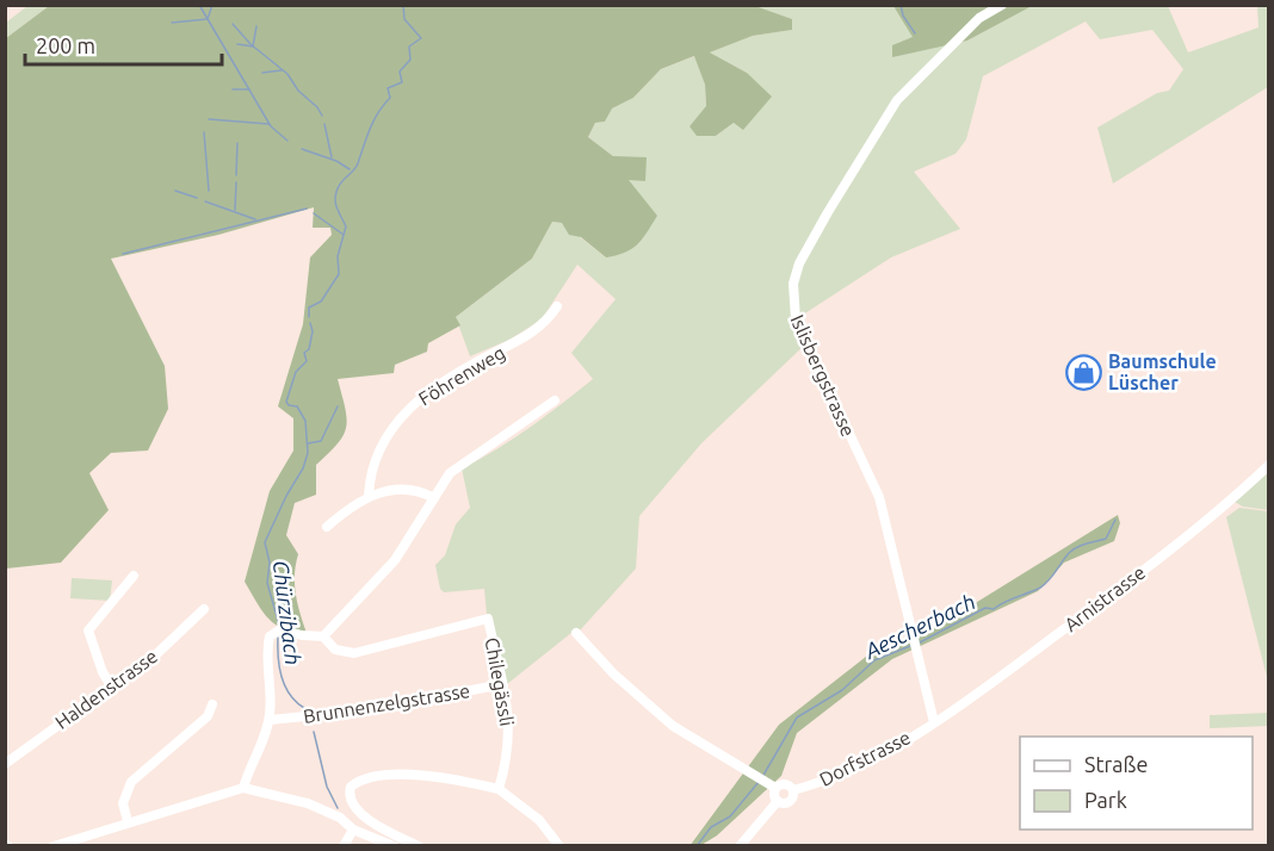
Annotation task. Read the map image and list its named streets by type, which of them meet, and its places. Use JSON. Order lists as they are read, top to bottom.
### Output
{
  "streets": {
    "street": [
      "Föhrenweg",
      "Islisbergstrasse",
      "Arnistrasse",
      "Chilegässli",
      "Haldenstrasse",
      "Brunnenzelgstrasse",
      "Dorfstrasse"
    ]
  },
  "crossings": [
    ["Islisbergstrasse", "Arnistrasse"],
    ["Islisbergstrasse", "Dorfstrasse"],
    ["Arnistrasse", "Dorfstrasse"],
    ["Chilegässli", "Brunnenzelgstrasse"]
  ],
  "water": ["Chürzibach", "Aescherbach"],
  "places": {
    "shop": ["Baumschule Lüscher"]
  },
  "legend": ["Straße", "Park"],
  "scale_bar": "200 m"
}
